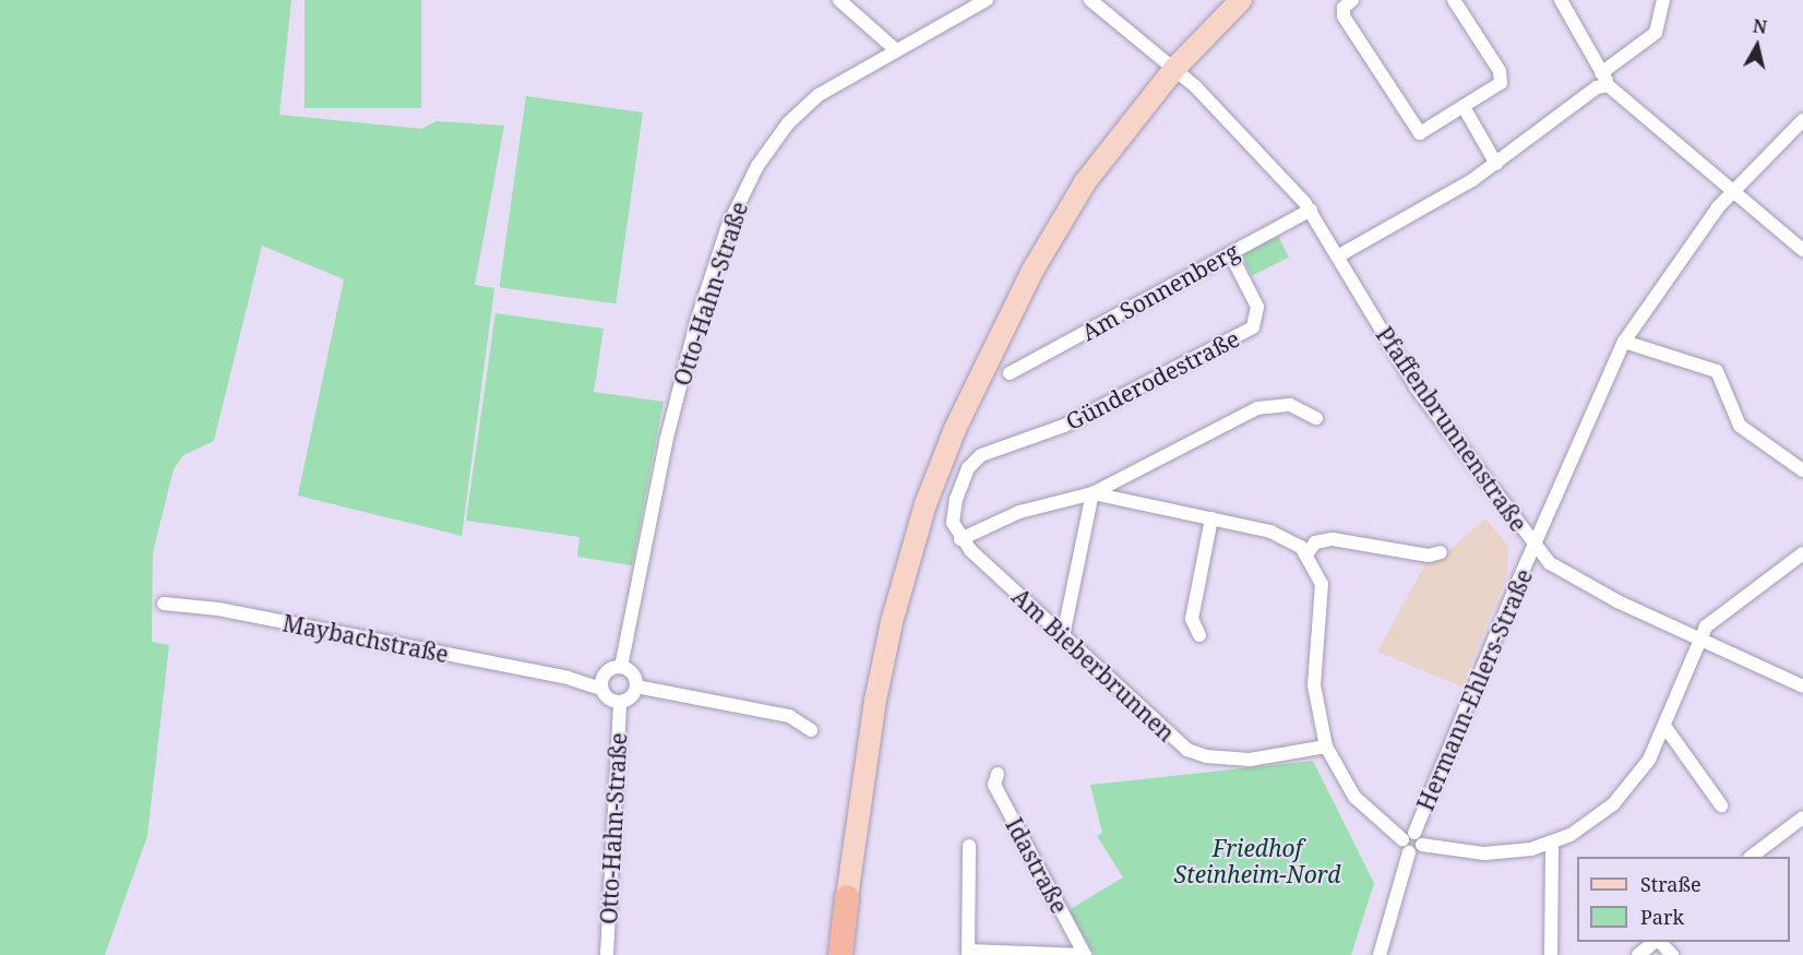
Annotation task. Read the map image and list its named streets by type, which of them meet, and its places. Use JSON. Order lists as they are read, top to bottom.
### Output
{
  "streets": {
    "street": [
      "Am Sonnenberg",
      "Otto-Hahn-Straße",
      "Günderodestraße",
      "Pfaffenbrunnenstraße",
      "Maybachstraße",
      "Am Bieberbrunnen",
      "Hermann-Ehlers-Straße",
      "Idastraße"
    ]
  },
  "crossings": [
    ["Am Sonnenberg", "Günderodestraße"],
    ["Am Sonnenberg", "Pfaffenbrunnenstraße"],
    ["Otto-Hahn-Straße", "Maybachstraße"],
    ["Günderodestraße", "Am Bieberbrunnen"],
    ["Pfaffenbrunnenstraße", "Hermann-Ehlers-Straße"]
  ],
  "parks": ["Friedhof Steinheim-Nord"],
  "legend": ["Straße", "Park"],
  "north": "top"
}
